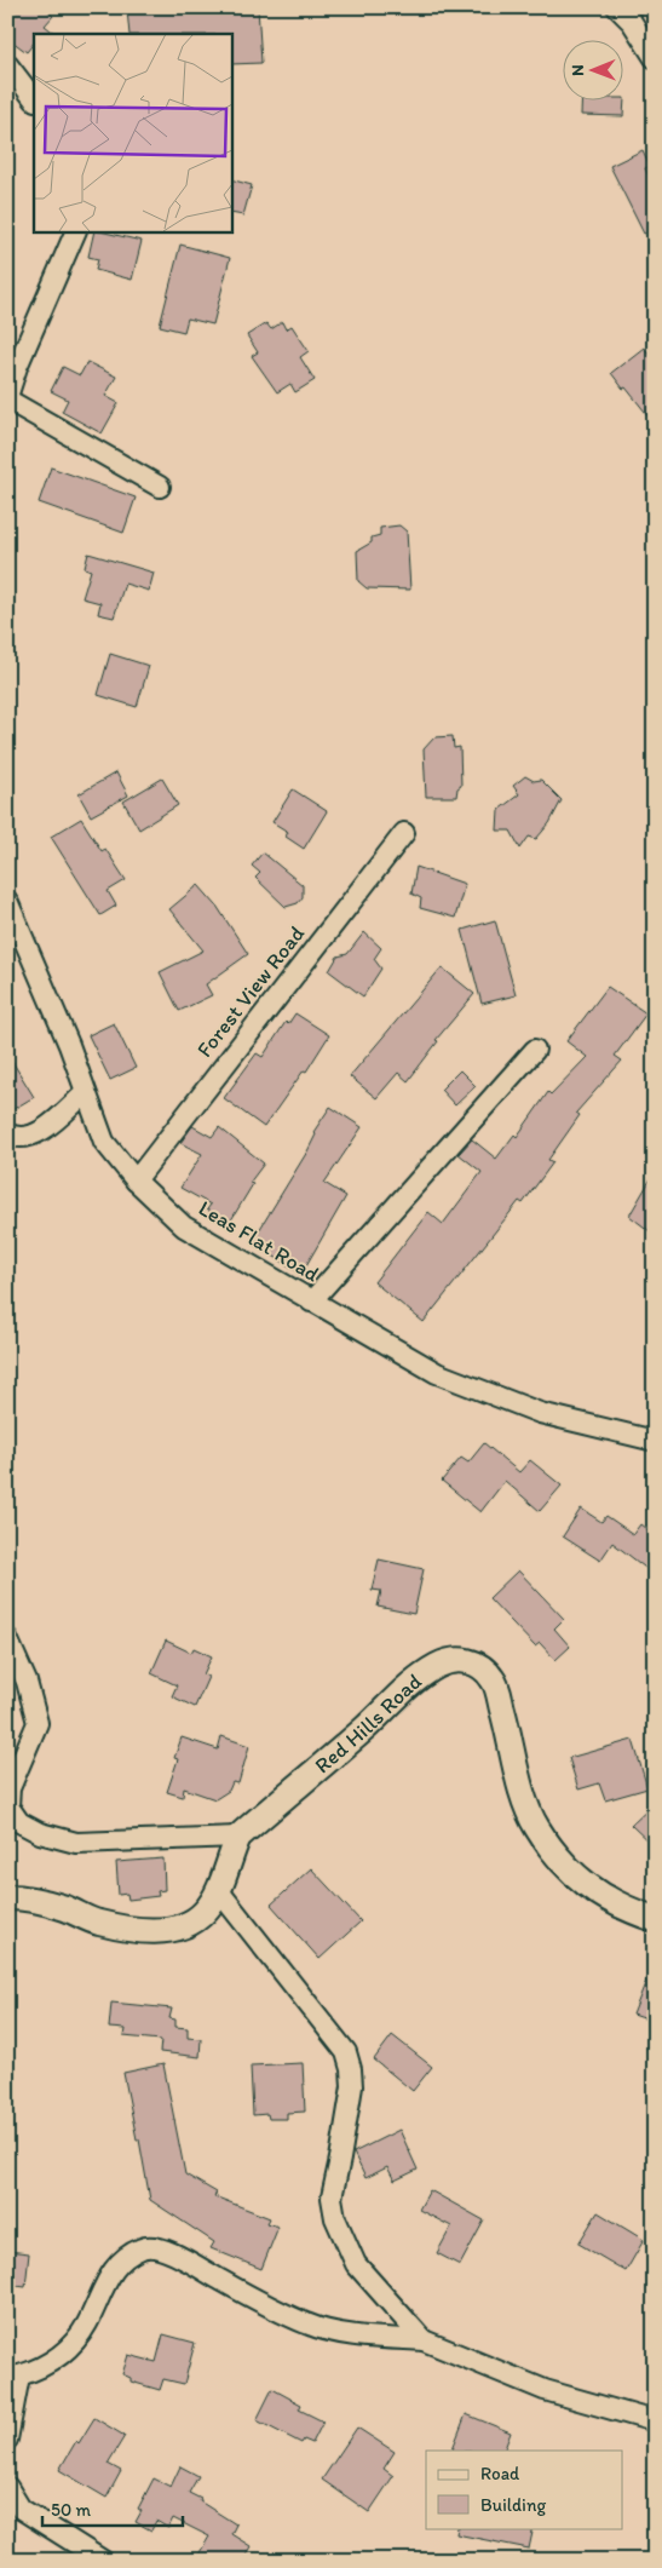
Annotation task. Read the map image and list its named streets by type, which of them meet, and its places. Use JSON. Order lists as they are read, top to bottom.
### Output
{
  "streets": {
    "main road": ["Red Hills Road"],
    "street": ["Forest View Road", "Leas Flat Road"]
  },
  "crossings": [
    ["Forest View Road", "Leas Flat Road"]
  ],
  "legend": ["Road", "Building"],
  "scale_bar": "50 m",
  "north": "left"
}
